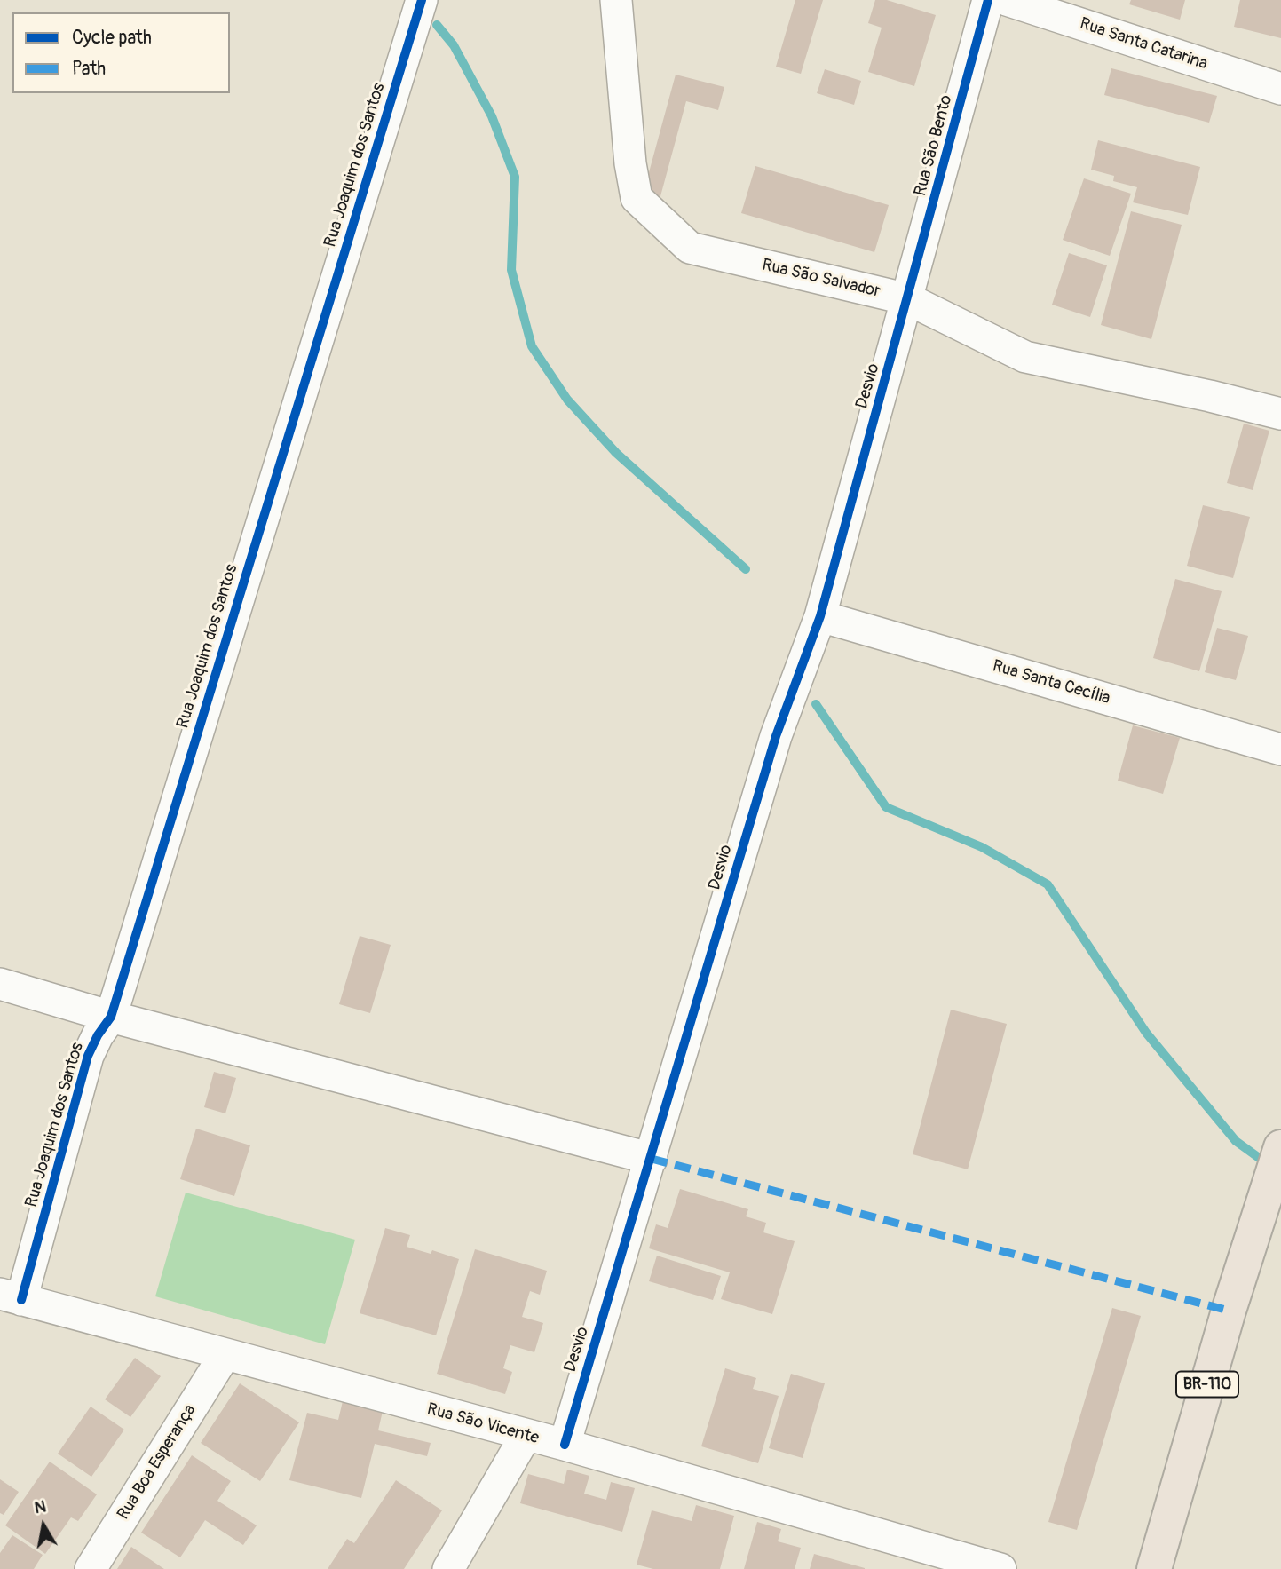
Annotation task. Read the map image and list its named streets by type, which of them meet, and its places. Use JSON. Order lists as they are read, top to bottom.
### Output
{
  "streets": {
    "main road": ["BR-110"],
    "street": [
      "Rua Santa Catarina",
      "Rua São Bento",
      "Rua Joaquim dos Santos",
      "Rua São Salvador",
      "Desvio",
      "Rua Santa Cecília",
      "Rua São Vicente",
      "Rua Boa Esperança"
    ]
  },
  "crossings": [
    ["Rua São Bento", "Rua São Salvador"],
    ["Rua São Bento", "Desvio"],
    ["Rua Joaquim dos Santos", "Rua São Vicente"],
    ["Rua São Salvador", "Desvio"],
    ["Desvio", "Rua Santa Cecília"],
    ["Desvio", "Rua São Vicente"],
    ["Rua São Vicente", "Rua Boa Esperança"]
  ],
  "legend": ["Cycle path", "Path"],
  "north": "top"
}
